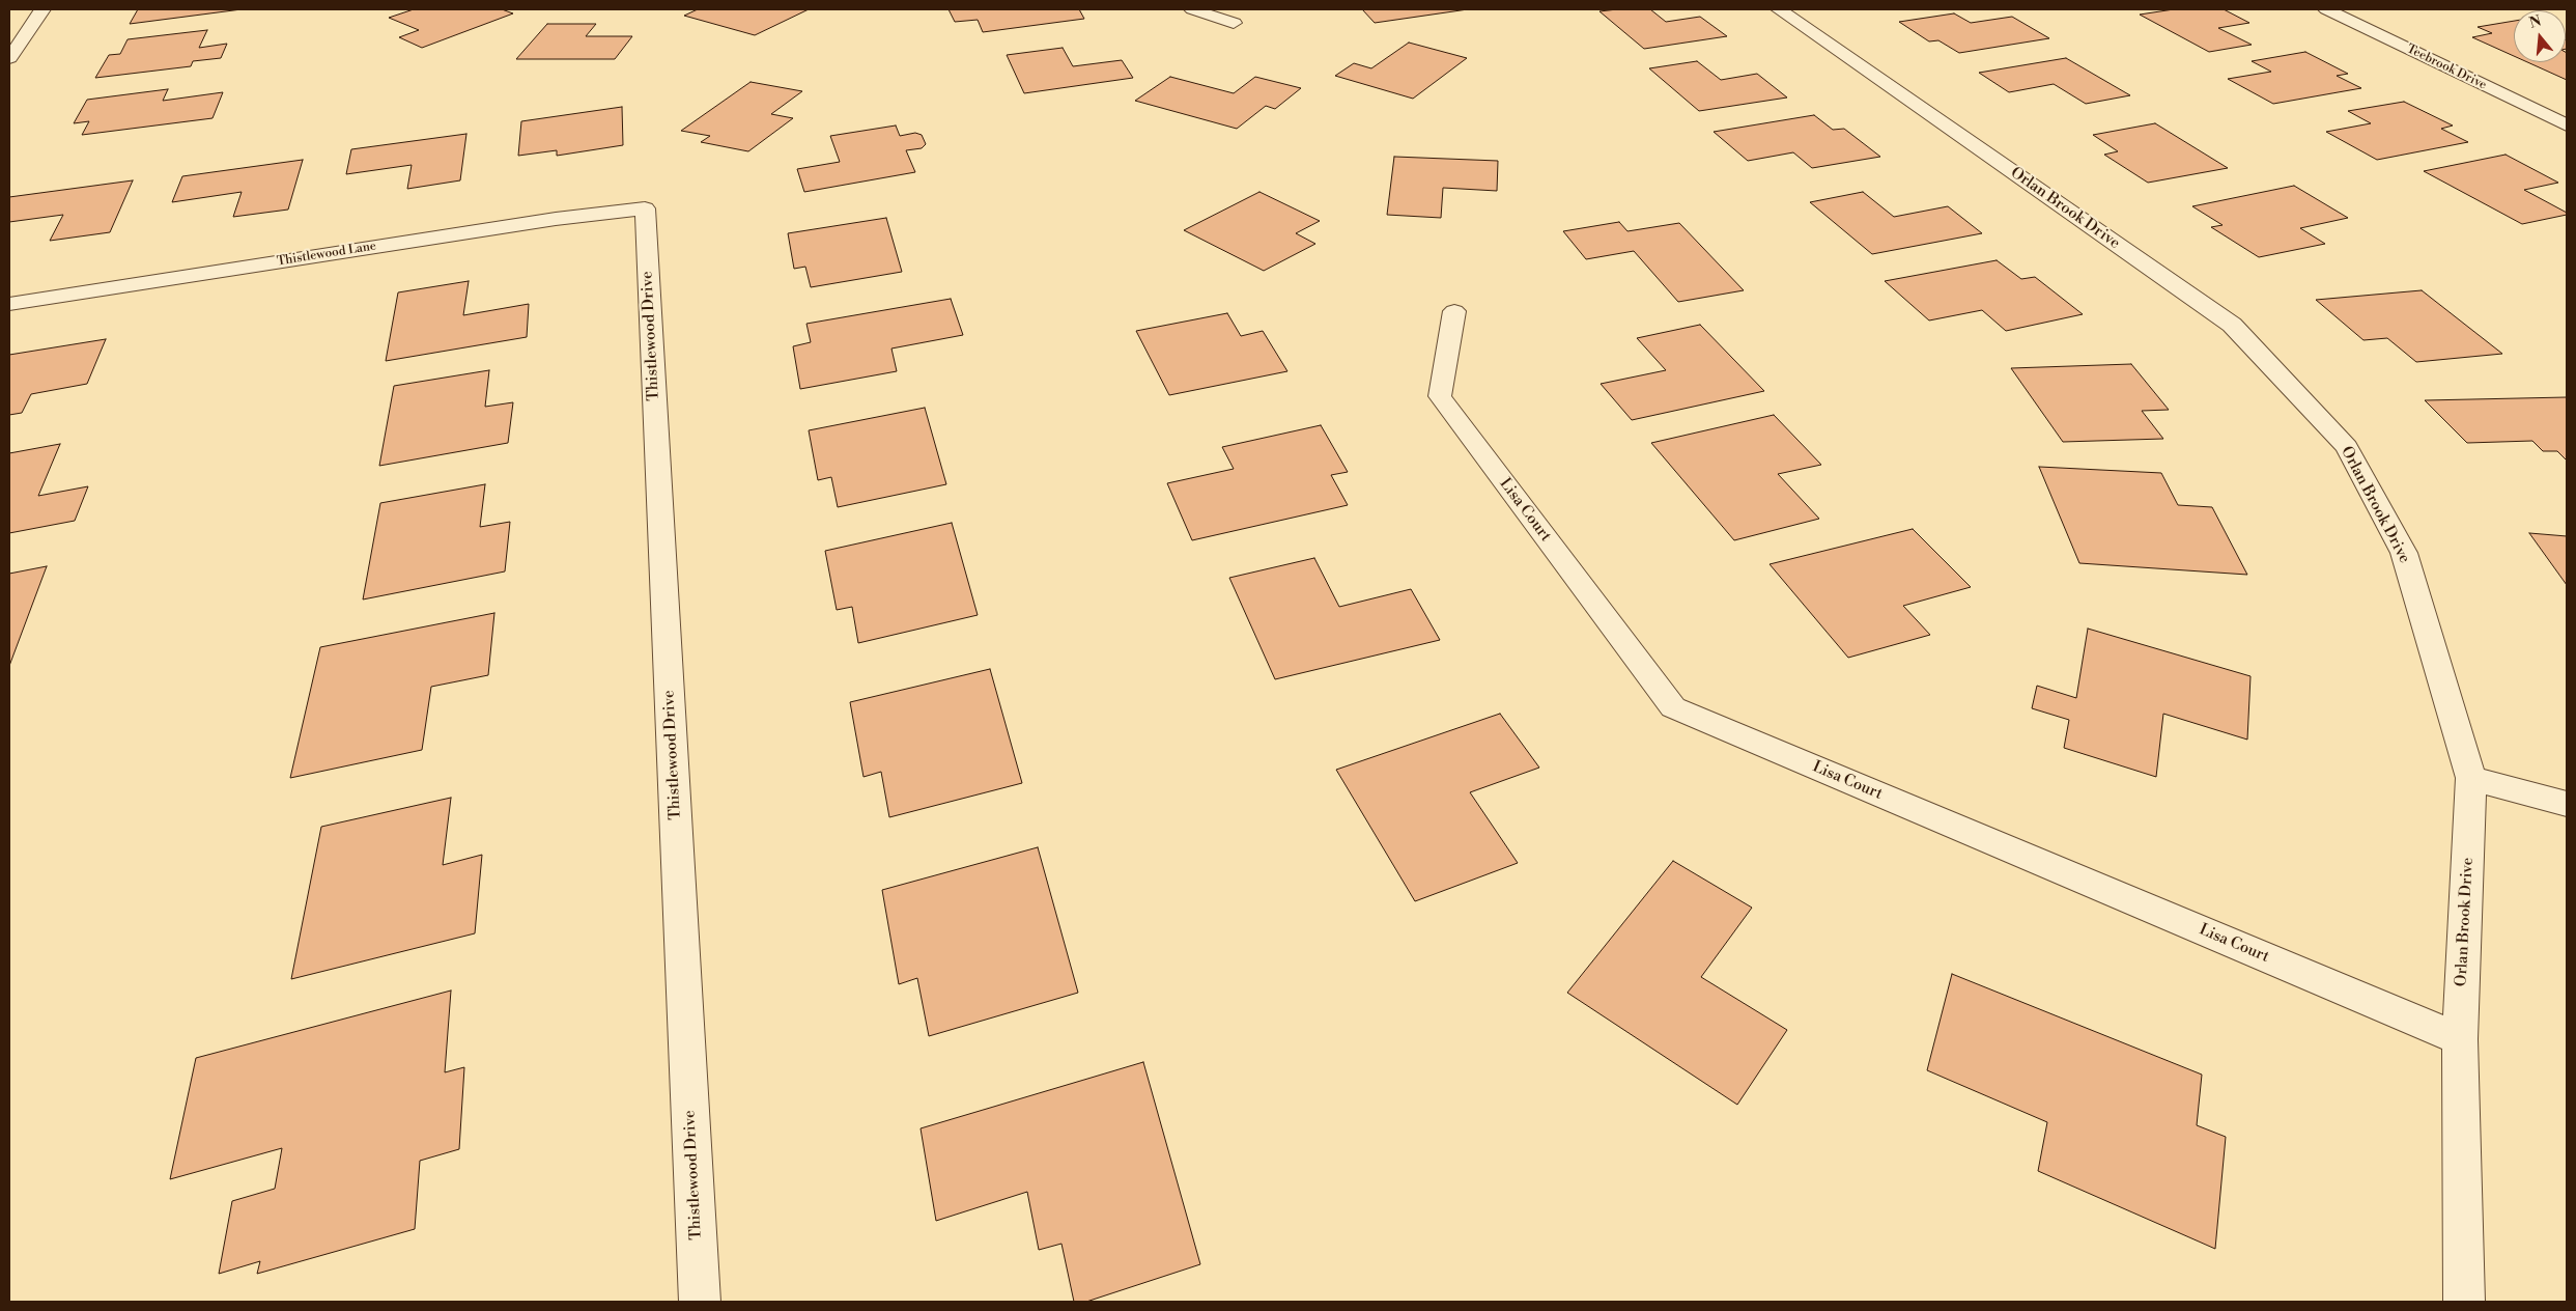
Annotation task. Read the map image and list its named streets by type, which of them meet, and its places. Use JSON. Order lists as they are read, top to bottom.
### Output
{
  "streets": {
    "street": [
      "Teebrook Drive",
      "Orlan Brook Drive",
      "Thistlewood Lane",
      "Thistlewood Drive",
      "Lisa Court"
    ]
  },
  "crossings": [
    ["Orlan Brook Drive", "Lisa Court"],
    ["Thistlewood Lane", "Thistlewood Drive"]
  ],
  "north": "top"
}
